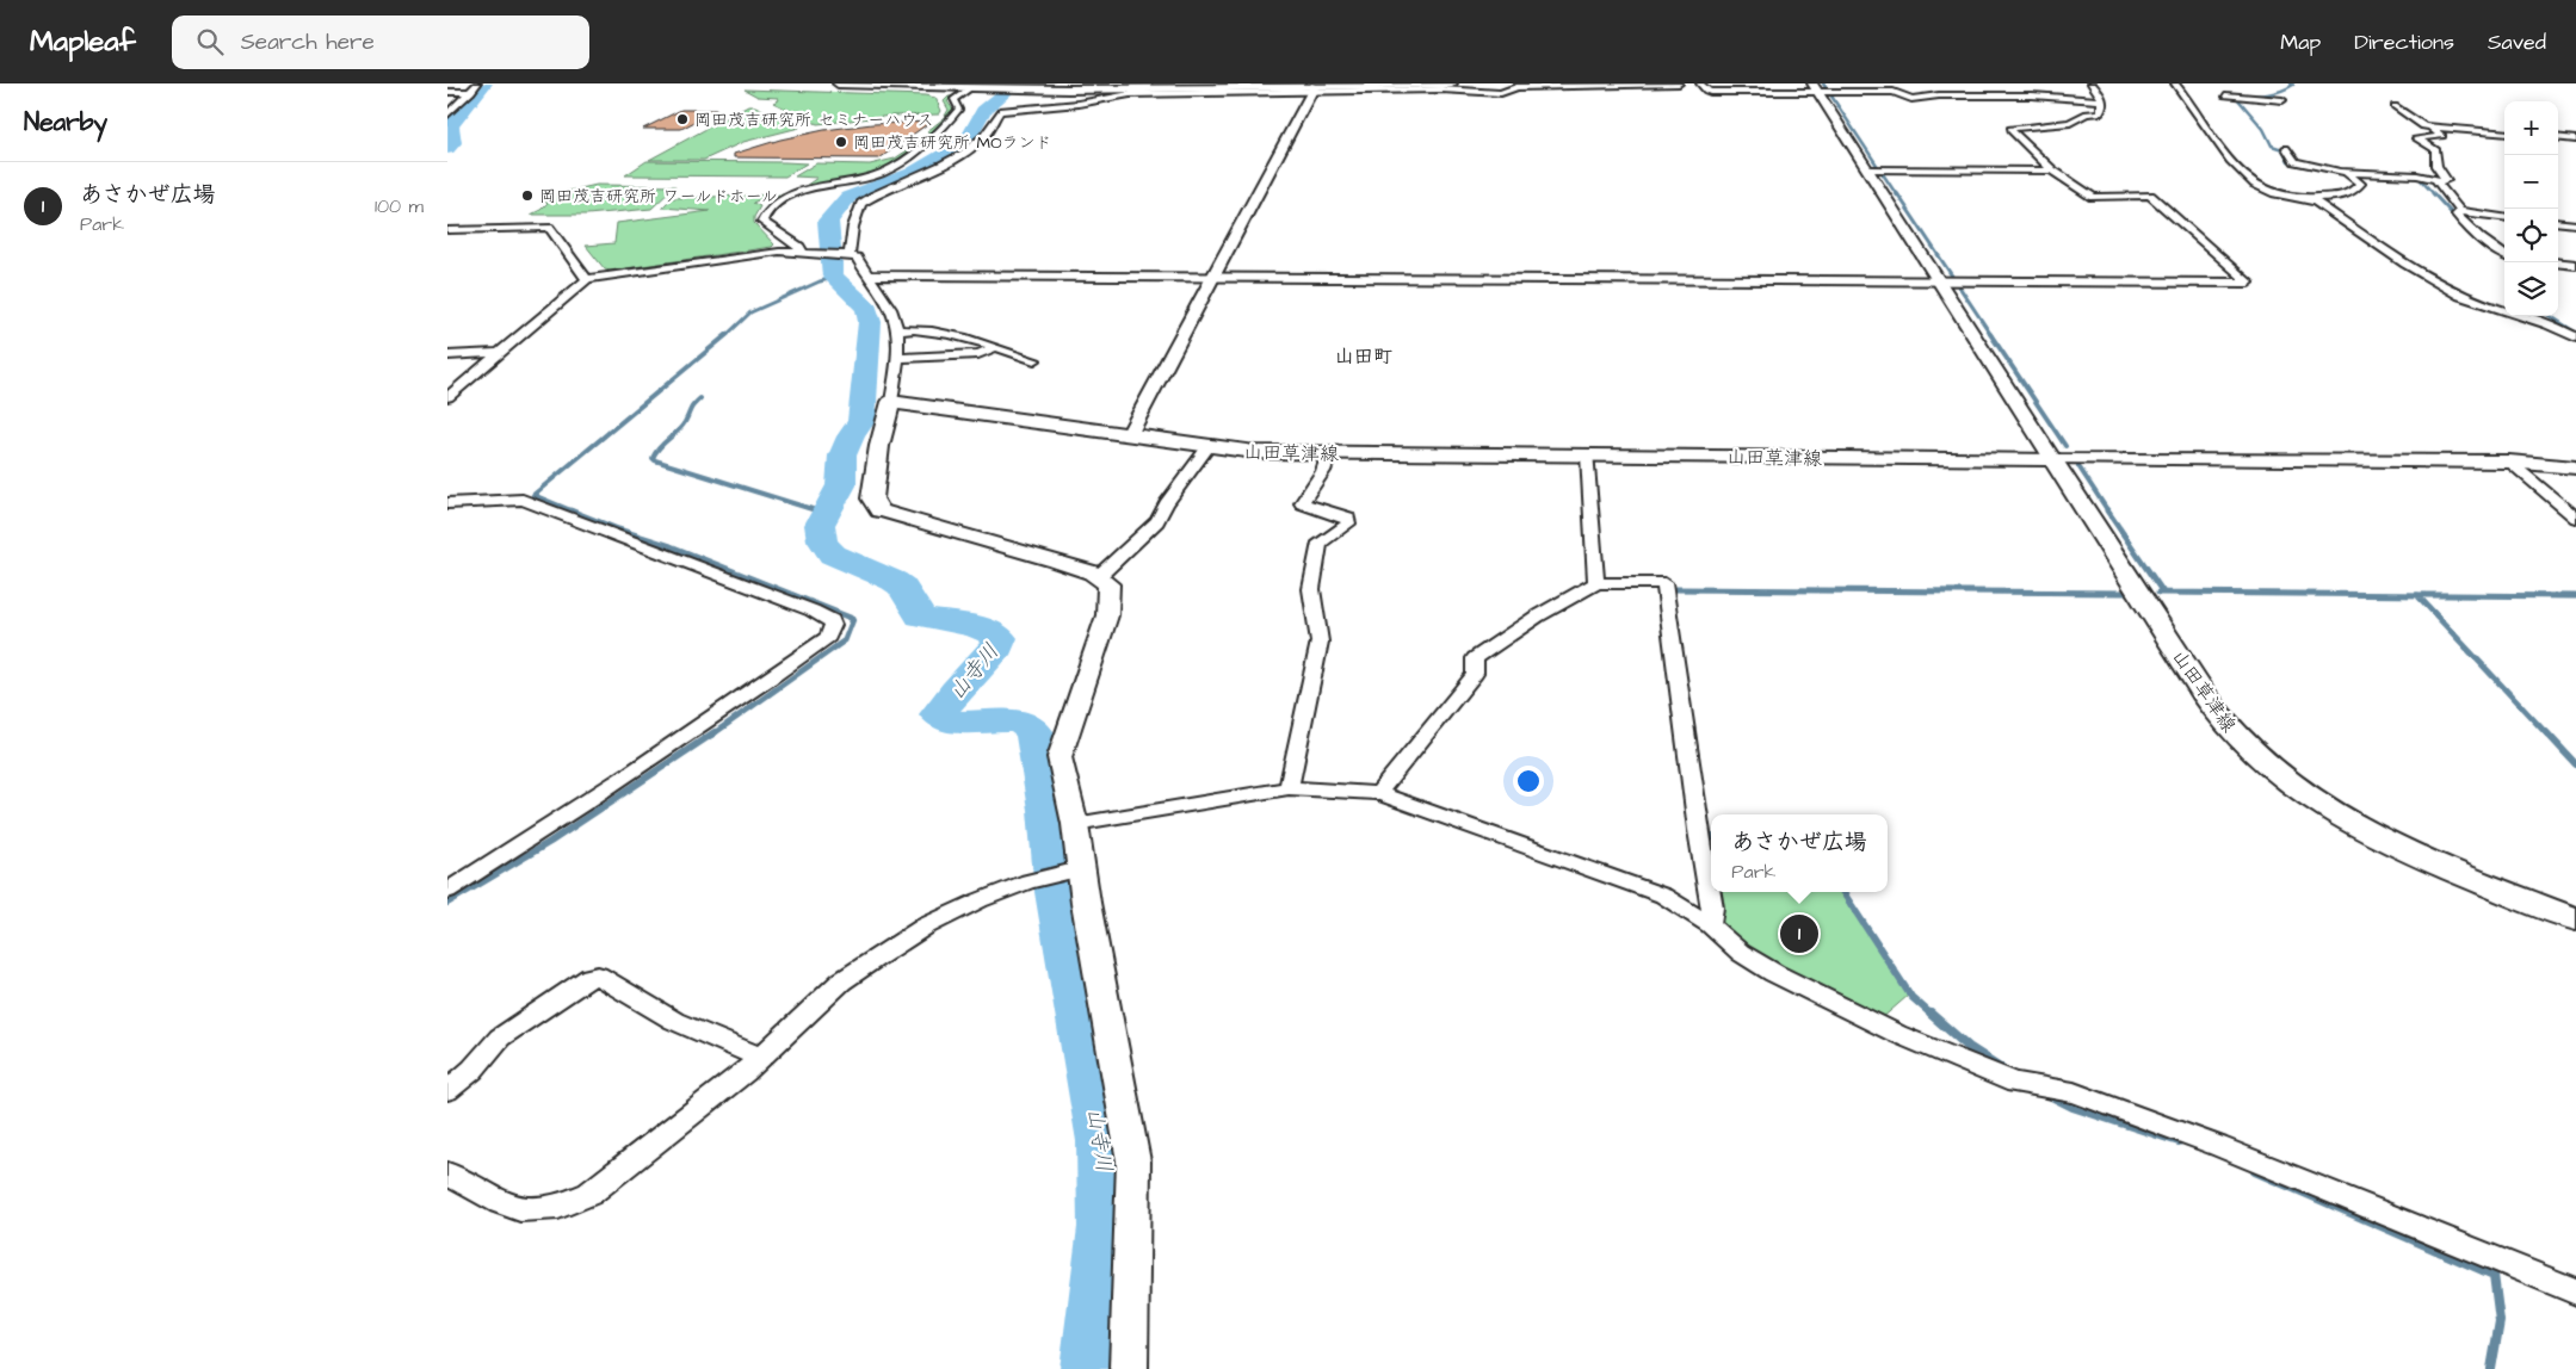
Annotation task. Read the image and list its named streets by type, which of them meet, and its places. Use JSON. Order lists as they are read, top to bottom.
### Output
{
  "streets": {
    "main road": ["山田草津線"]
  },
  "districts": ["山田町"],
  "water": ["山寺川"],
  "places": ["岡田茂吉研究所 セミナーハウス", "岡田茂吉研究所 MOランド", "岡田茂吉研究所 ワールドホール"],
  "page": {
    "header": "Mapleaf",
    "search": "Search here",
    "nav": ["Map", "Directions", "Saved"],
    "heading": "Nearby",
    "map_buttons": ["+", "−"],
    "list": [
      {
        "mark": "1",
        "name": "あさかぜ広場",
        "note": "Park",
        "value": "100 m"
      }
    ],
    "popup": ["あさかぜ広場", "Park"],
    "pins": "1"
  }
}
